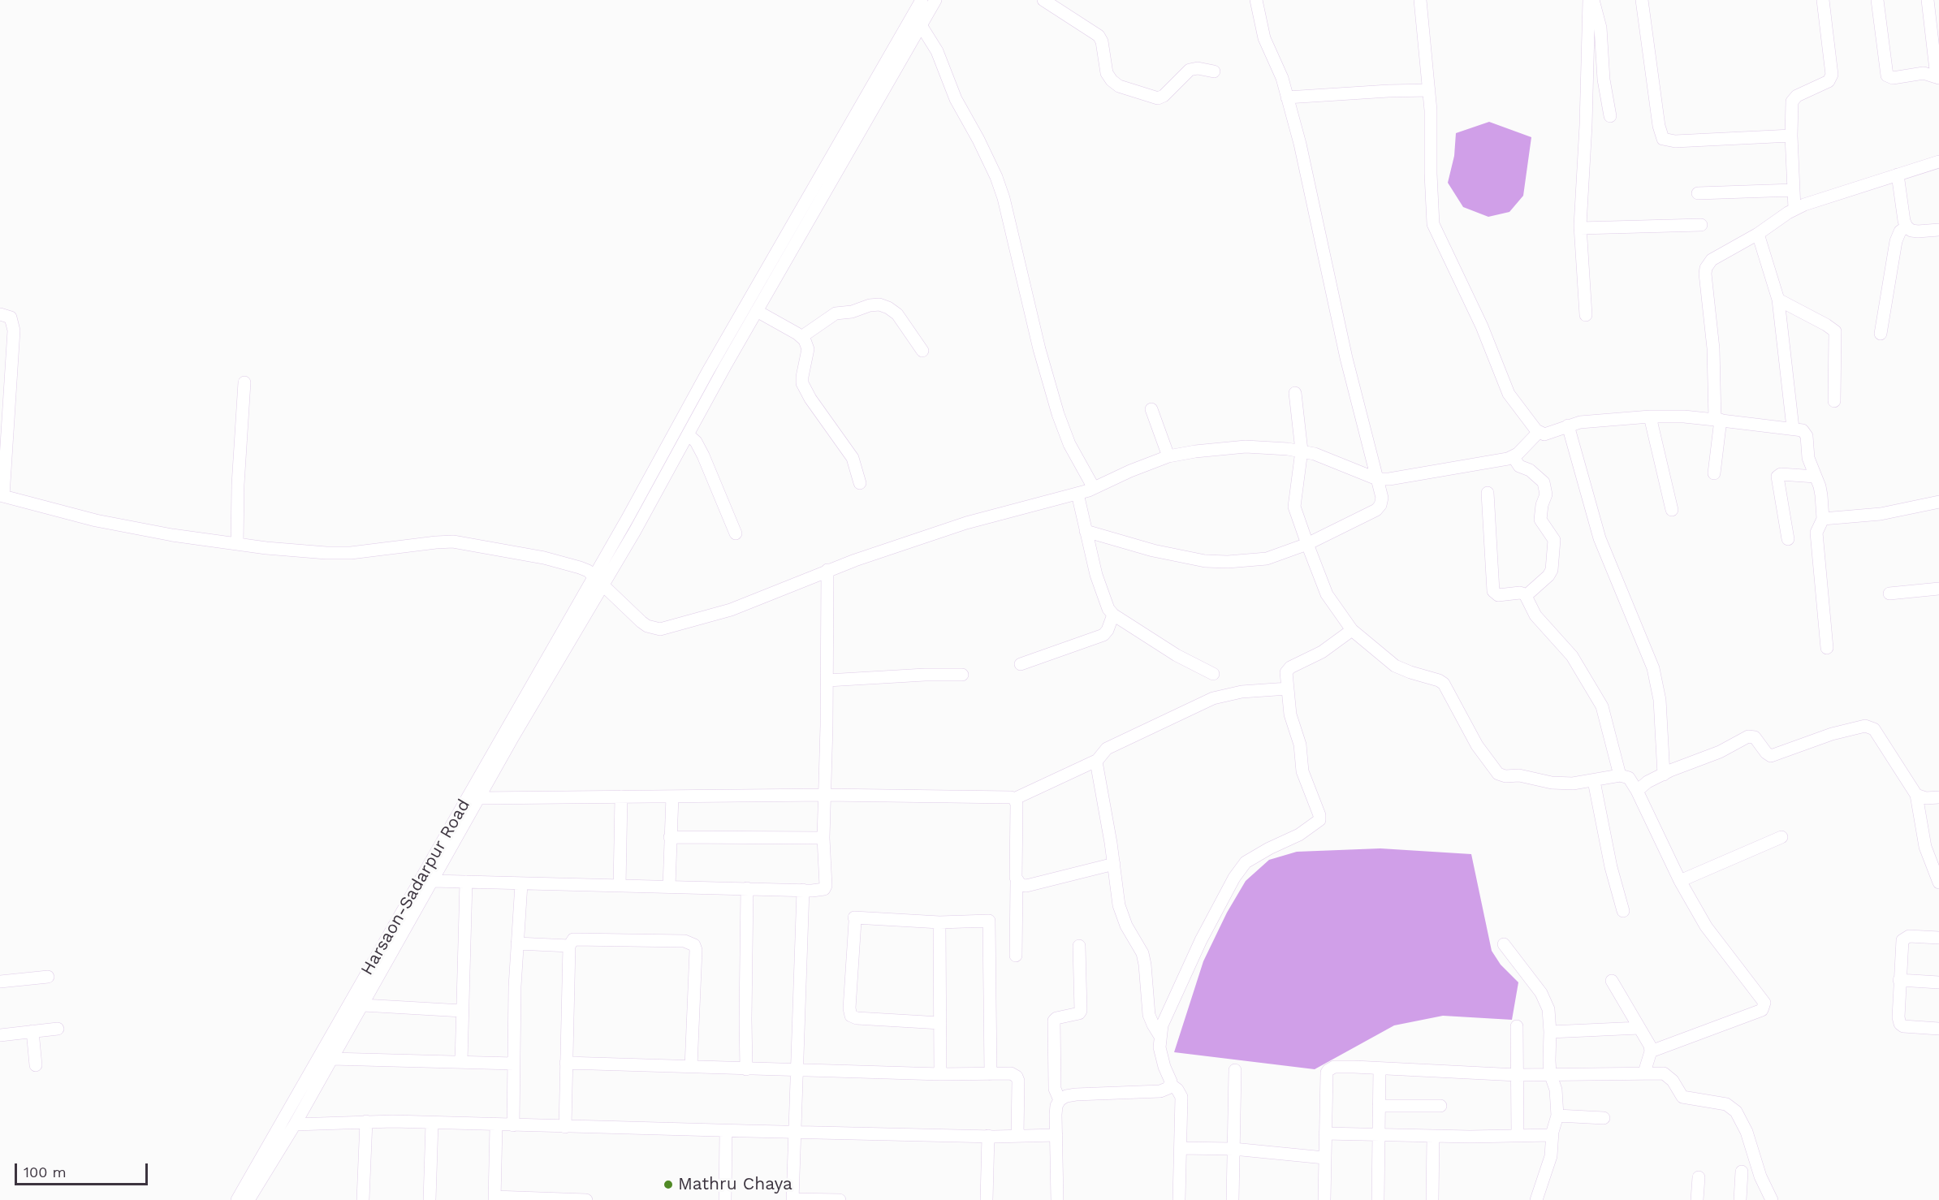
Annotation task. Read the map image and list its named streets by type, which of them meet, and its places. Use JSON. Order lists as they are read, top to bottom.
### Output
{
  "streets": {
    "street": ["Harsaon-Sadarpur Road"]
  },
  "places": ["Mathru Chaya"],
  "scale_bar": "100 m"
}
